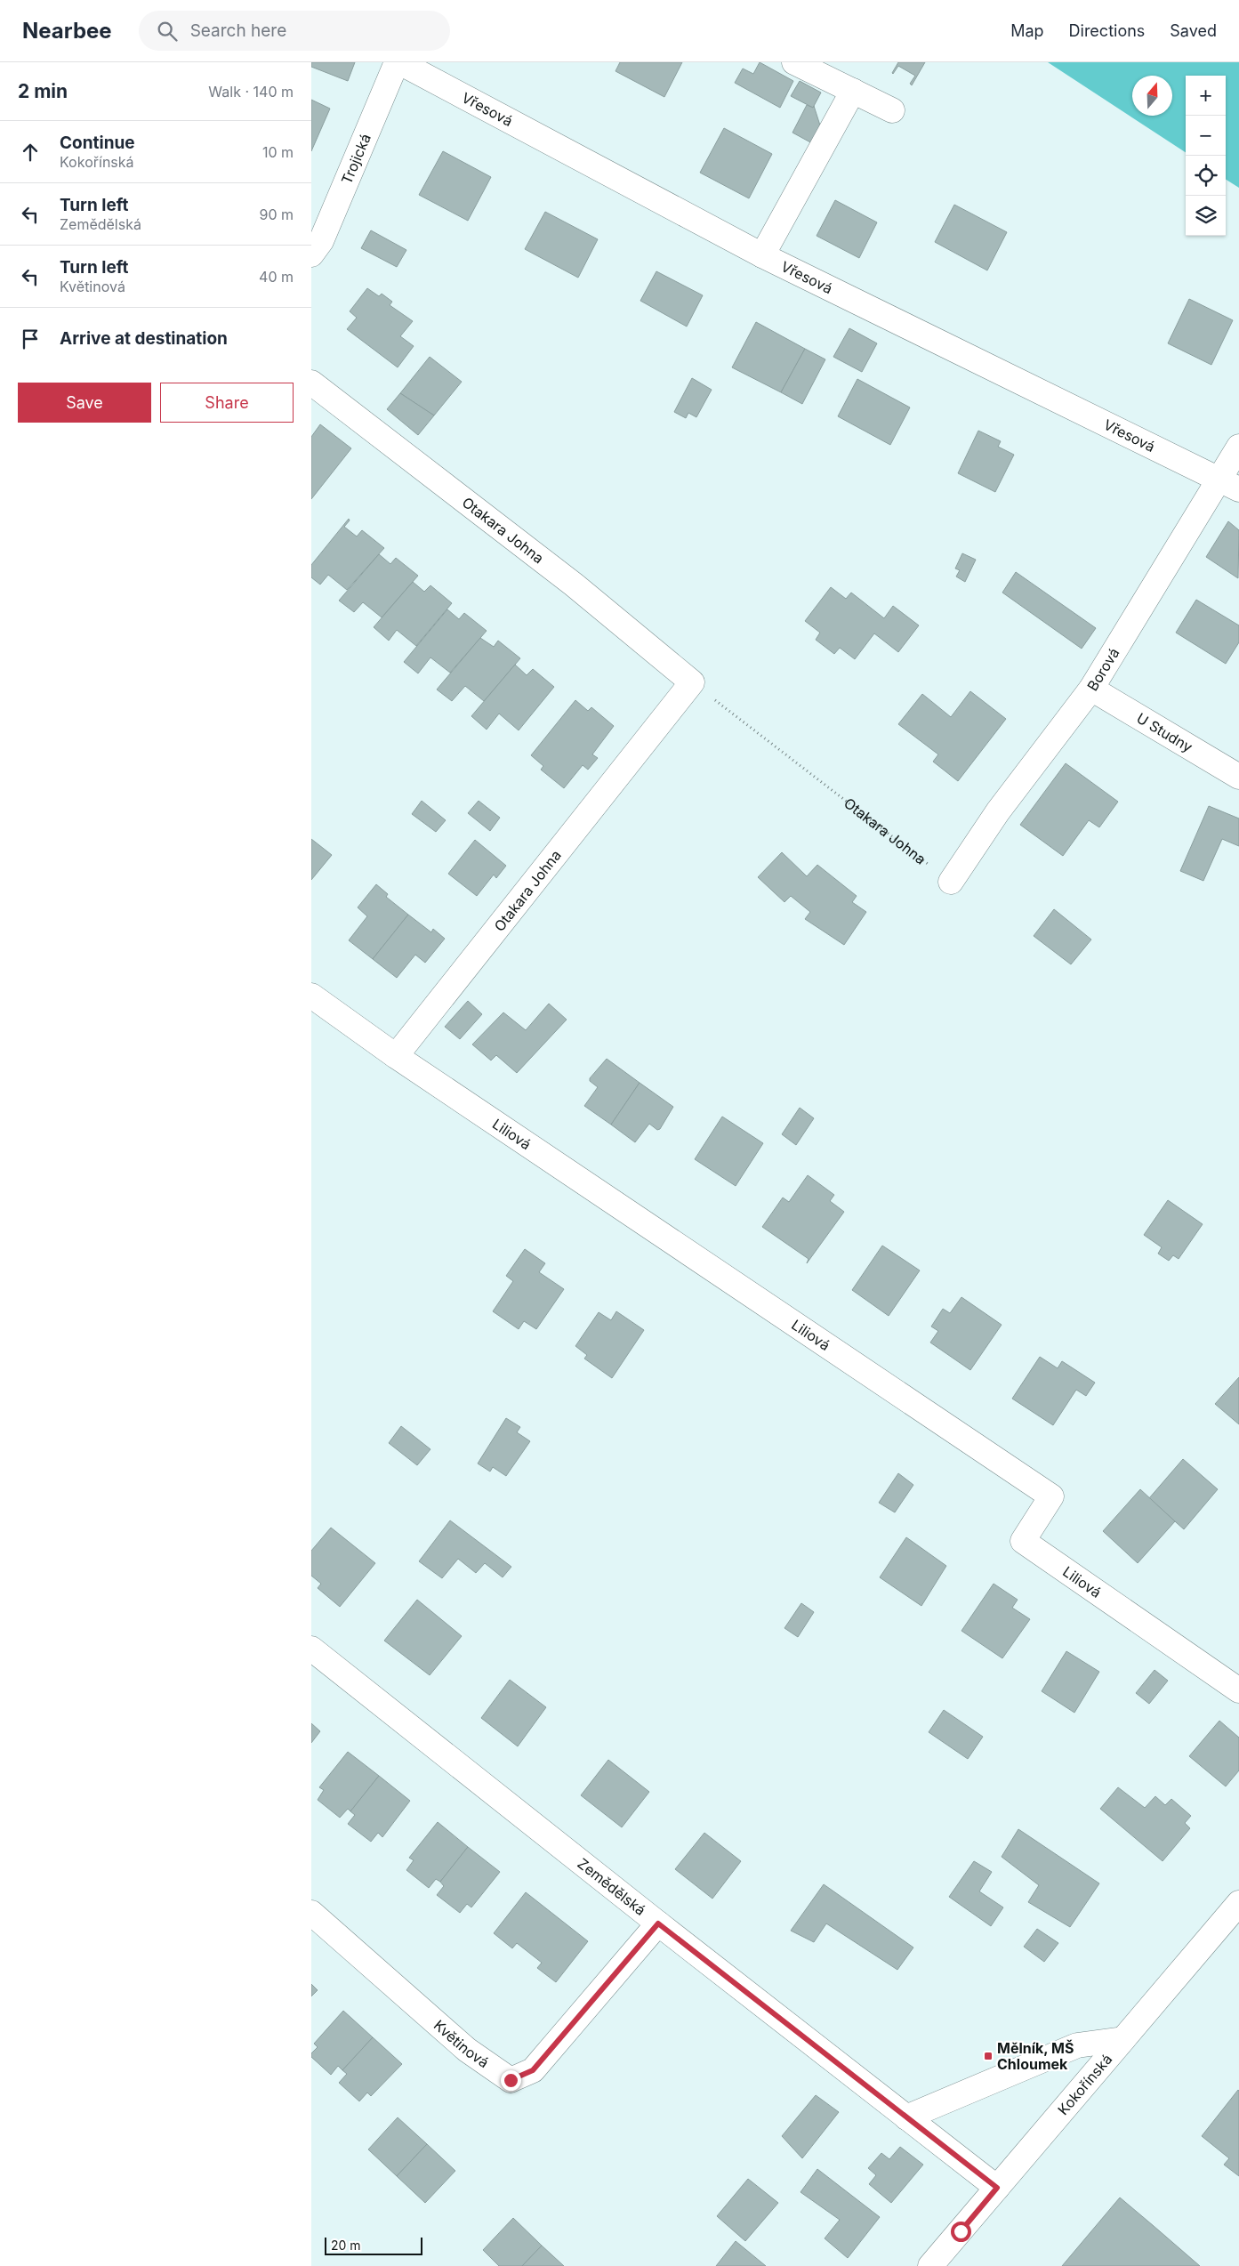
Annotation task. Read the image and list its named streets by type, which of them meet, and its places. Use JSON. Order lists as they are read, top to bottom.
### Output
{
  "streets": {
    "street": [
      "Vřesová",
      "Trojická",
      "Otakara Johna",
      "Borová",
      "U Studny",
      "Liliová",
      "Zemědělská",
      "Květinová",
      "Kokořínská"
    ]
  },
  "crossings": [
    ["Vřesová", "Trojická"],
    ["Vřesová", "Borová"],
    ["Otakara Johna", "Borová"],
    ["Otakara Johna", "Liliová"],
    ["Borová", "U Studny"],
    ["Zemědělská", "Květinová"],
    ["Zemědělská", "Kokořínská"]
  ],
  "places": {
    "transit": ["Mělník, MŠ Chloumek"]
  },
  "scale_bar": "20 m",
  "north": "top",
  "page": {
    "header": "Nearbee",
    "search": "Search here",
    "nav": ["Map", "Directions", "Saved"],
    "heading": ["2 min", "Walk · 140 m"],
    "map_buttons": ["+", "−"],
    "list": [
      ["Continue", "Kokořínská", "10 m"],
      ["Turn left", "Zemědělská", "90 m"],
      ["Turn left", "Květinová", "40 m"],
      "Arrive at destination"
    ],
    "buttons": ["Save", "Share"],
    "scale": "20 m"
  }
}
